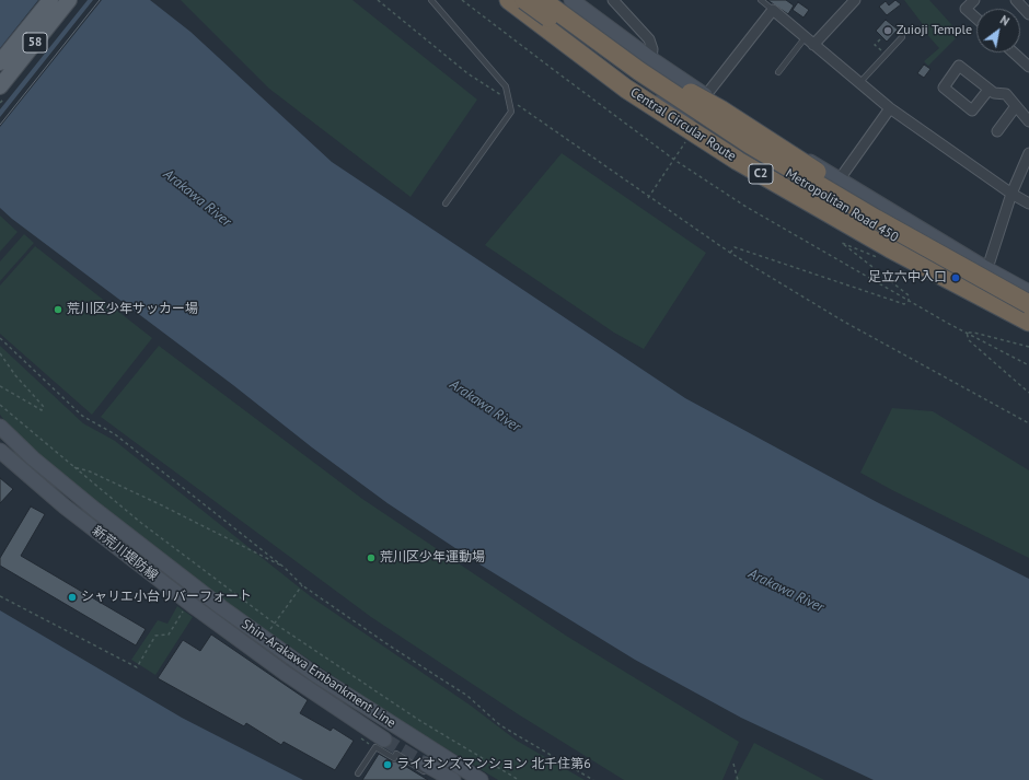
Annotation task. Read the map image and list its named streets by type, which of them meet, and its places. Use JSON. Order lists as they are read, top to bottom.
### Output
{
  "streets": {
    "highway": ["Central Circular Route", "C2"],
    "main road": [
      "58",
      "Metropolitan Road 450",
      "新荒川堤防線",
      "Shin-Arakawa Embankment Line"
    ]
  },
  "crossings": [
    ["Central Circular Route", "Metropolitan Road 450"]
  ],
  "water": ["Arakawa River"],
  "places": [
    "Zuioji Temple",
    "足立六中入口",
    "荒川区少年サッカー場",
    "荒川区少年運動場",
    "シャリエ小台リバーフォート",
    "ライオンズマンション 北千住第6"
  ],
  "north": "top right"
}
